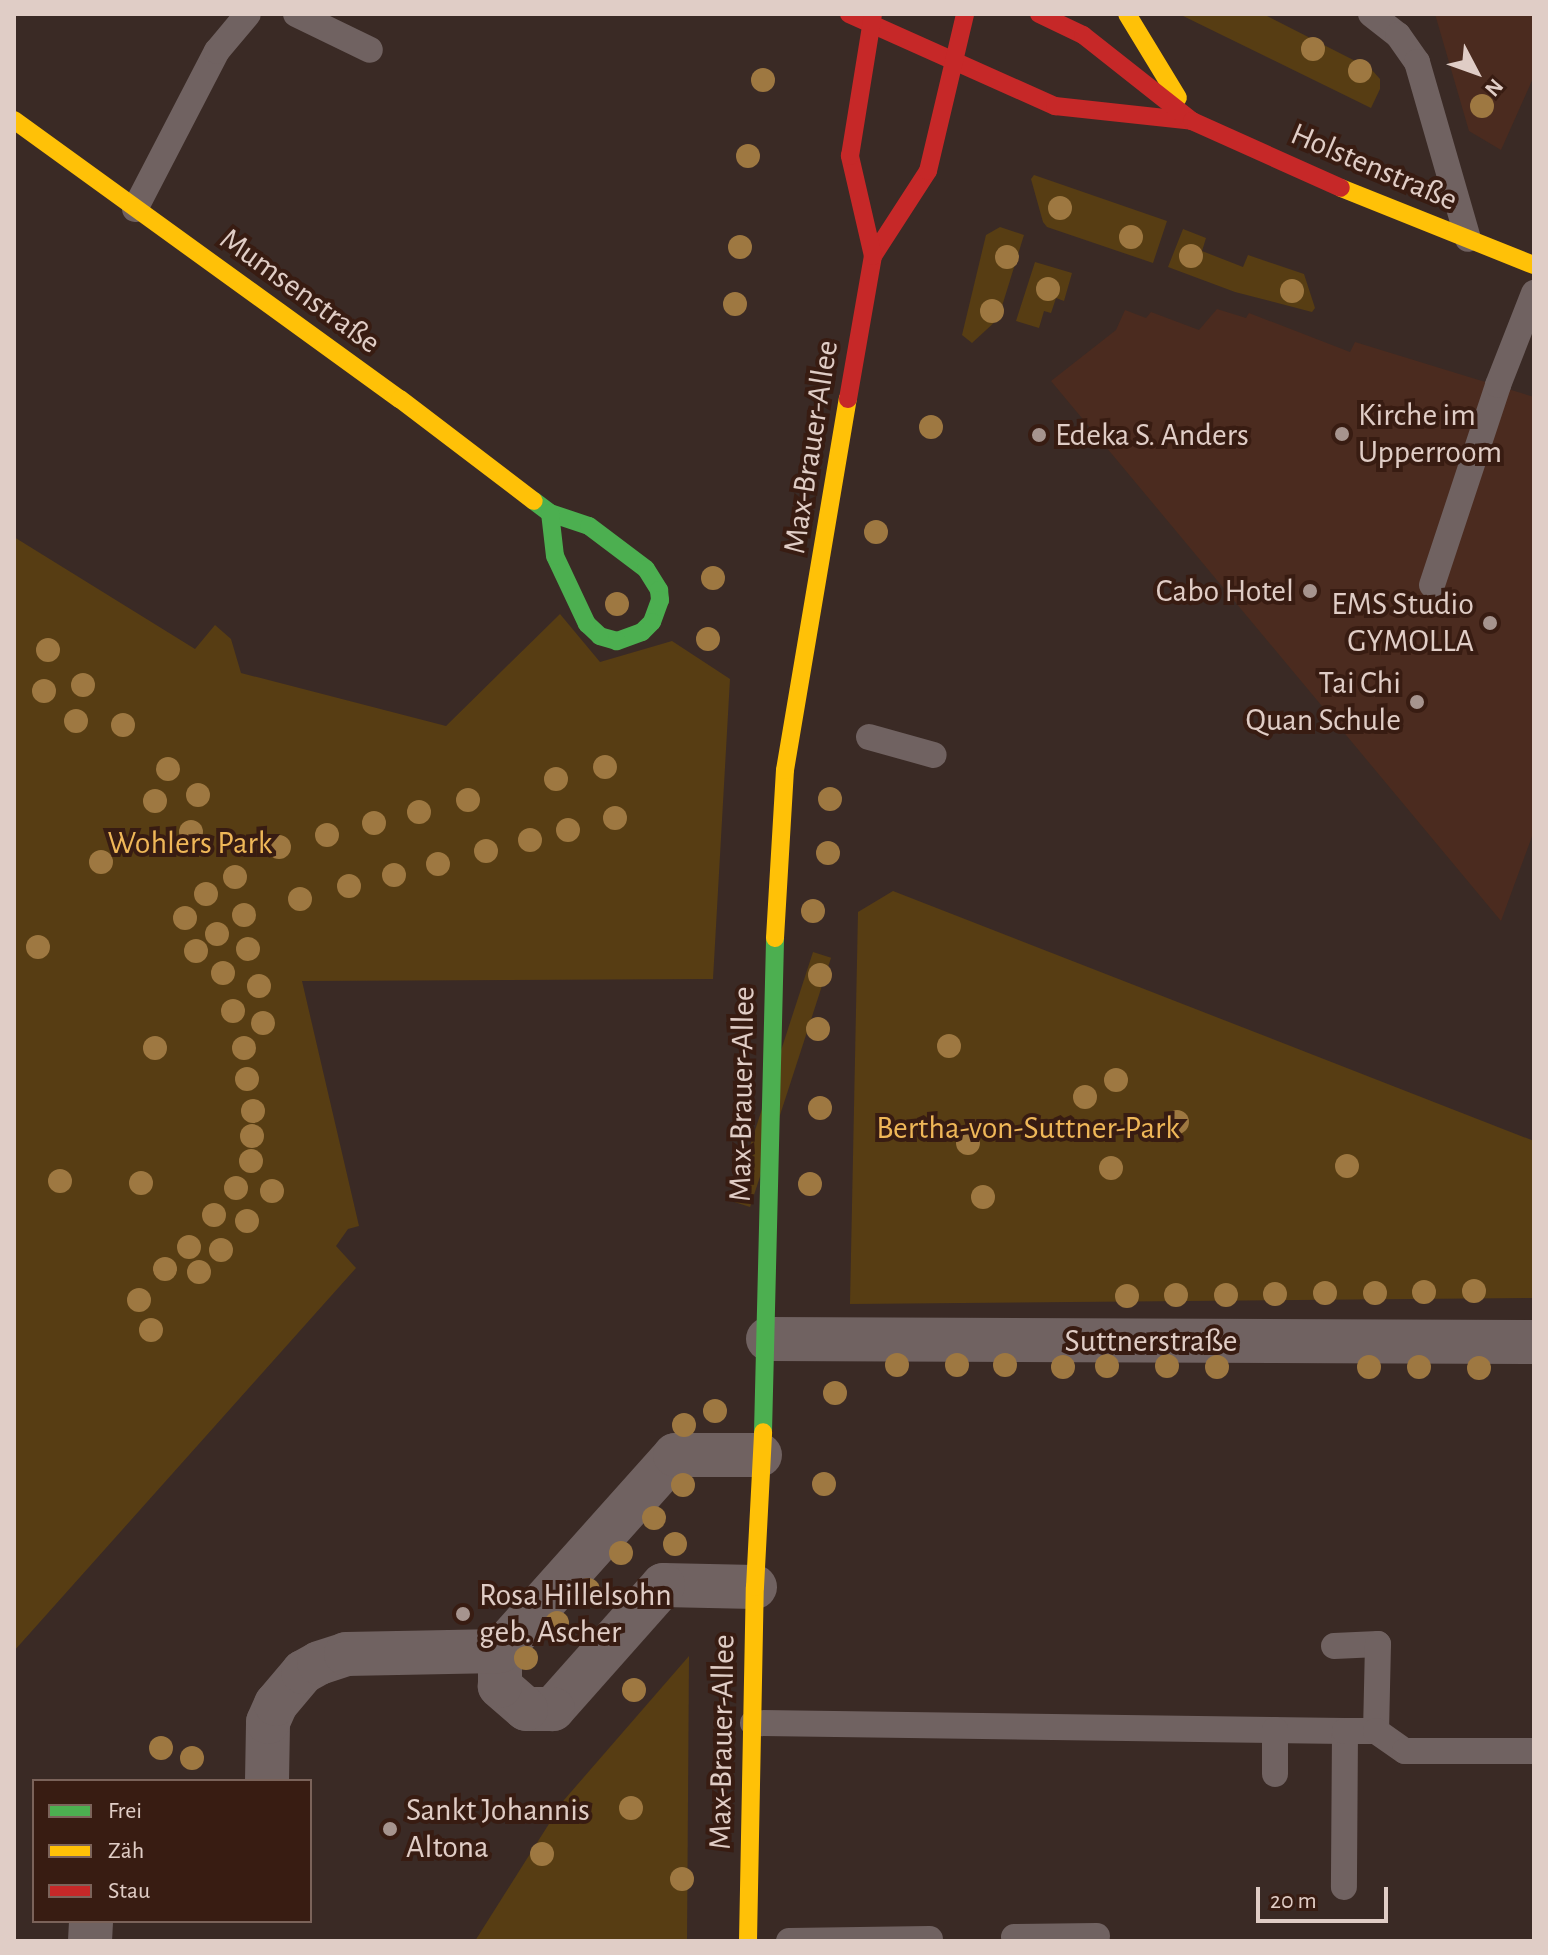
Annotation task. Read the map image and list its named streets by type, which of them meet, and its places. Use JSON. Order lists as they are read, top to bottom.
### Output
{
  "streets": {
    "main road": ["Holstenstraße", "Mumsenstraße", "Max-Brauer-Allee"],
    "street": ["Suttnerstraße"]
  },
  "crossings": [
    ["Holstenstraße", "Max-Brauer-Allee"],
    ["Max-Brauer-Allee", "Suttnerstraße"]
  ],
  "parks": ["Wohlers Park", "Bertha-von-Suttner-Park"],
  "places": [
    "Kirche im Upperroom",
    "Edeka S. Anders",
    "Cabo Hotel",
    "EMS Studio GYMOLLA",
    "Tai Chi Quan Schule",
    "Rosa Hillelsohn geb. Ascher",
    "Sankt Johannis Altona"
  ],
  "legend": ["Frei", "Zäh", "Stau"],
  "scale_bar": "20 m",
  "north": "bottom right"
}
